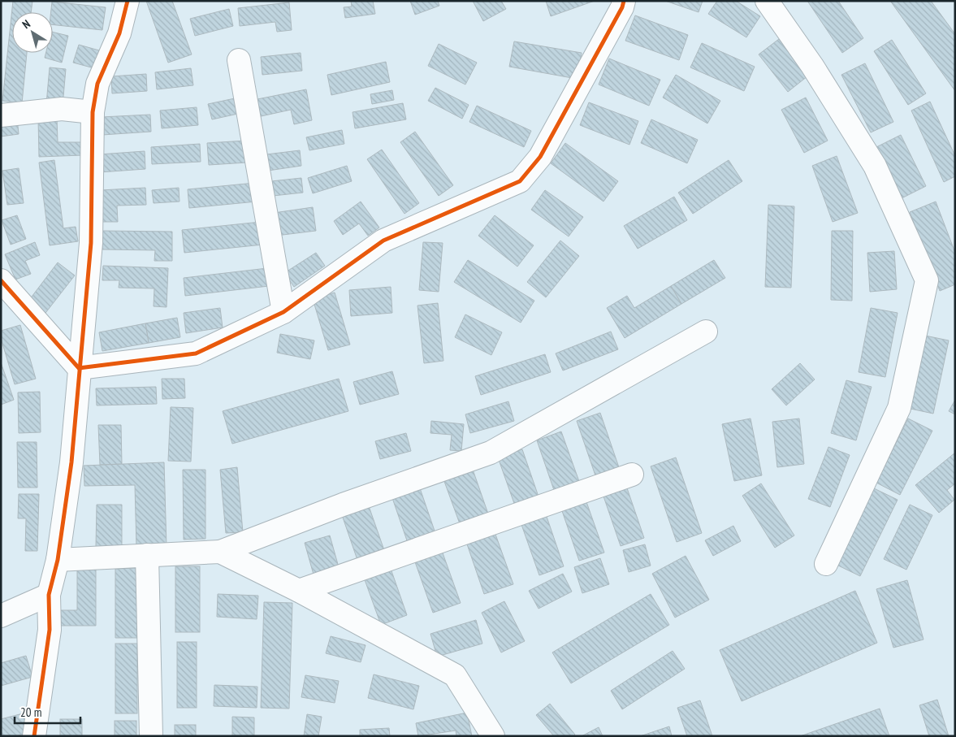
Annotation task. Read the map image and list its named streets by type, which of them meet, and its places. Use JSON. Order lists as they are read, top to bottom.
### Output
{
  "scale_bar": "20 m",
  "north": "top left"
}
